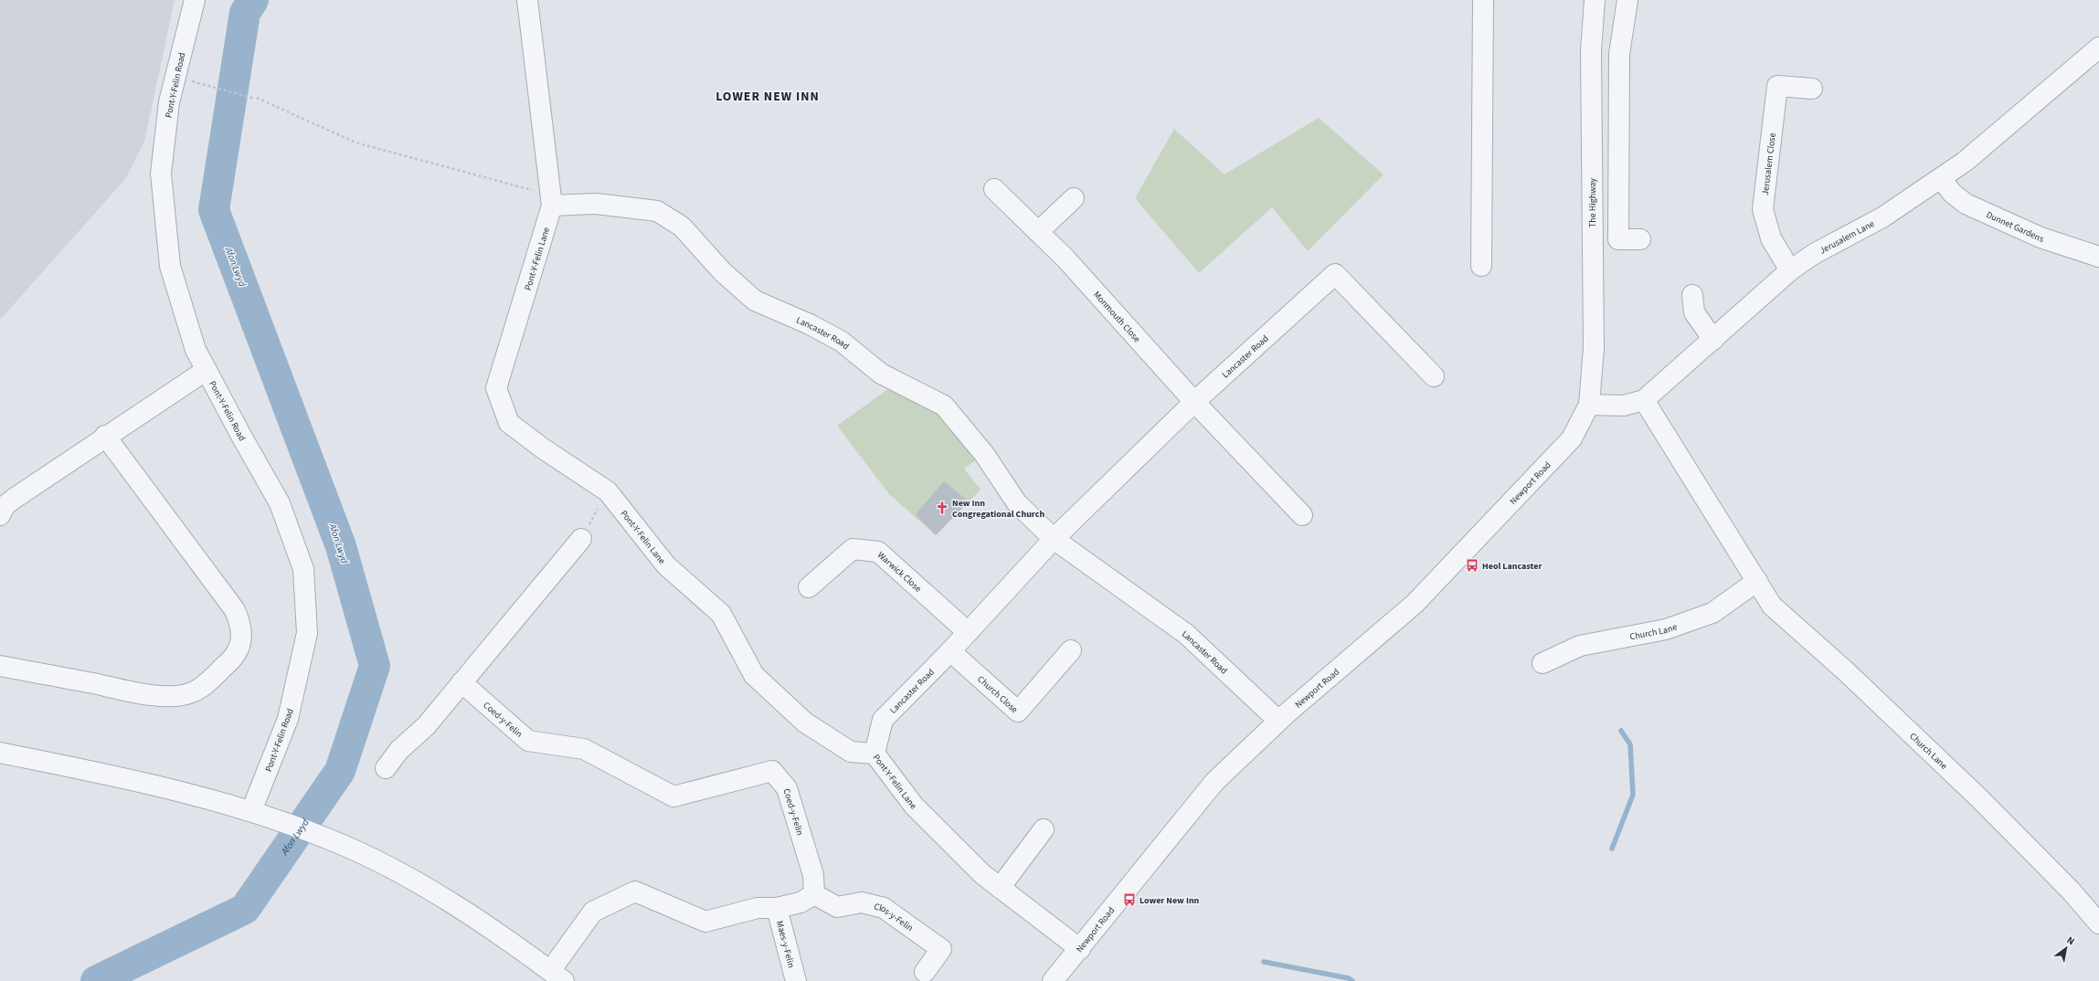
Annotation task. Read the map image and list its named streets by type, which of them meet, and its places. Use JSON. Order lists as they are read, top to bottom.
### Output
{
  "streets": {
    "street": [
      "Pont-Y-Felin Road",
      "Jerusalem Close",
      "The Highway",
      "Dunnet Gardens",
      "Jerusalem Lane",
      "Pont-Y-Felin Lane",
      "Monmouth Close",
      "Lancaster Road",
      "Newport Road",
      "Warwick Close",
      "Church Lane",
      "Church Close",
      "Coed-y-Felin",
      "Clos-y-Felin",
      "Maes-y-Felin"
    ]
  },
  "crossings": [
    ["Jerusalem Close", "Jerusalem Lane"],
    ["The Highway", "Jerusalem Lane"],
    ["The Highway", "Newport Road"],
    ["Dunnet Gardens", "Jerusalem Lane"],
    ["Jerusalem Lane", "Newport Road"],
    ["Jerusalem Lane", "Church Lane"],
    ["Pont-Y-Felin Lane", "Lancaster Road"],
    ["Pont-Y-Felin Lane", "Newport Road"],
    ["Monmouth Close", "Lancaster Road"],
    ["Lancaster Road", "Newport Road"],
    ["Lancaster Road", "Warwick Close"],
    ["Lancaster Road", "Church Close"],
    ["Coed-y-Felin", "Clos-y-Felin"]
  ],
  "districts": ["LOWER NEW INN"],
  "water": ["Afon Lwyd"],
  "places": {
    "church": ["New Inn Congregational Church"],
    "bus stop": ["Heol Lancaster", "Lower New Inn"]
  },
  "north": "top right"
}
